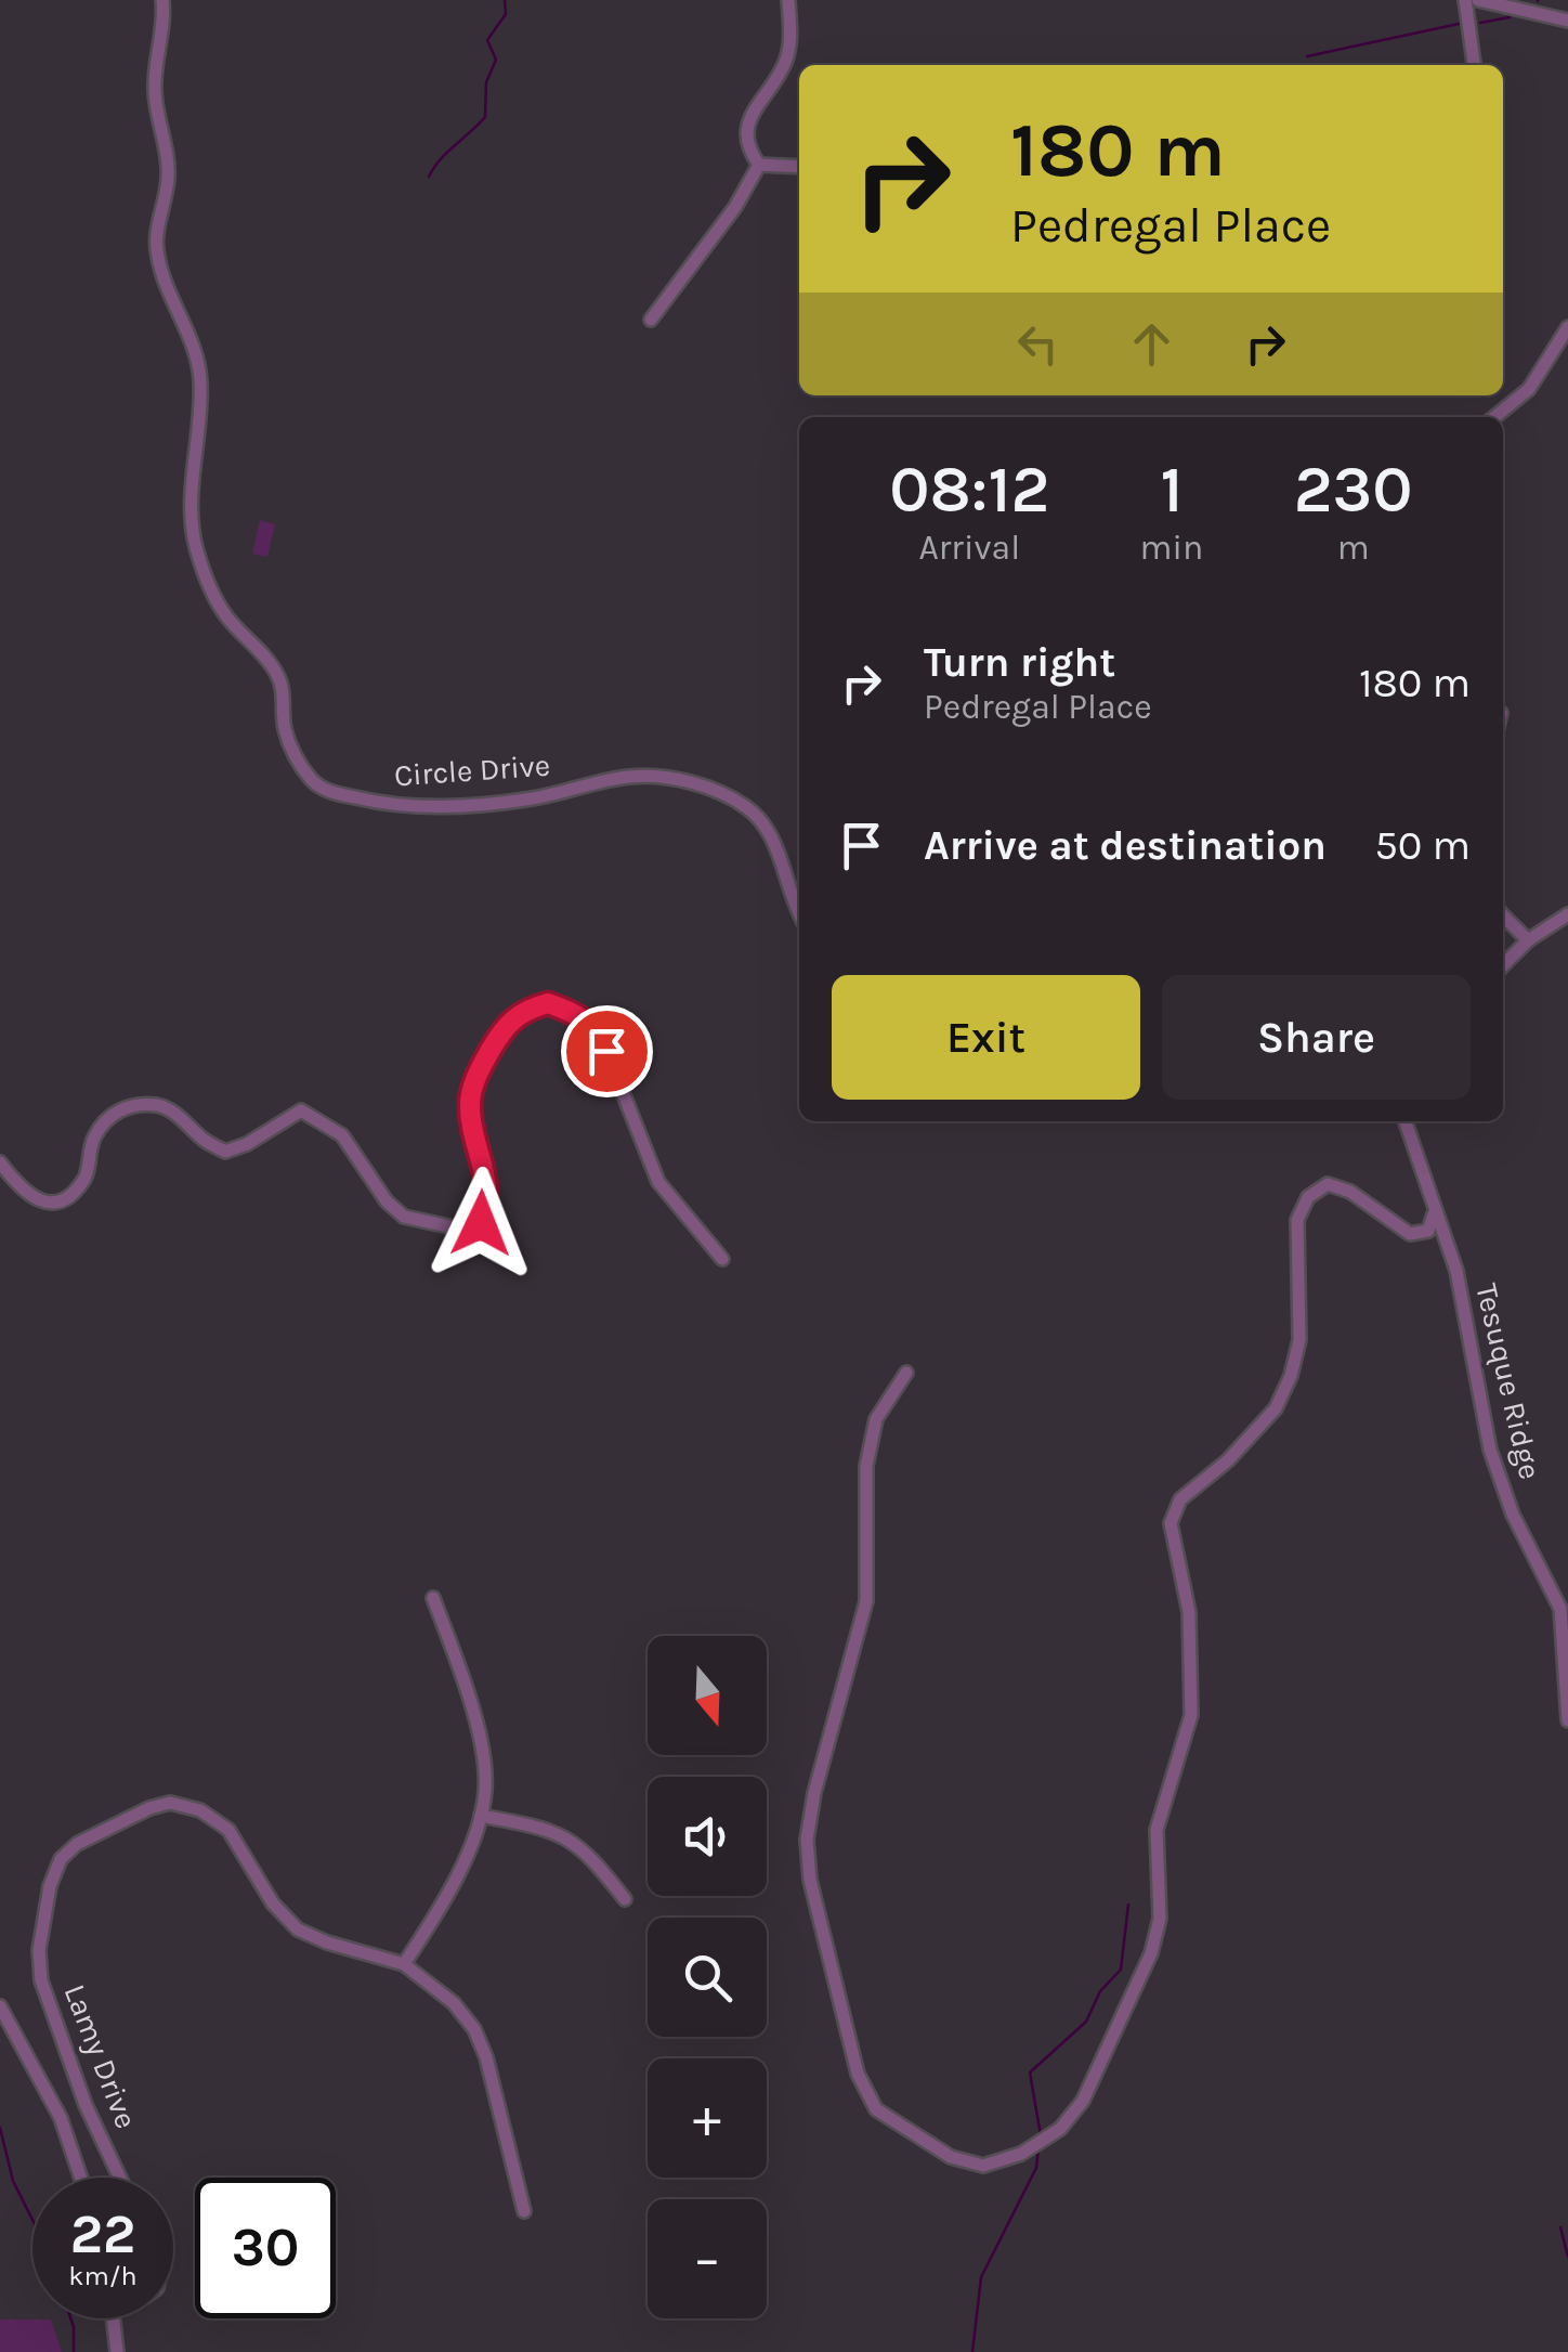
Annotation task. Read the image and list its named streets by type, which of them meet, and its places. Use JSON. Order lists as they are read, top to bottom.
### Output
{
  "streets": {
    "street": ["Circle Drive", "Tesuque Ridge", "Lamy Drive"]
  },
  "north": "bottom",
  "page": {
    "turn": ["180 m", "Pedregal Place"],
    "eta": [
      "08:12",
      "Arrival",
      "1",
      "min",
      "230",
      "m"
    ],
    "list": [
      {
        "name": "Turn right",
        "note": "Pedregal Place",
        "value": "180 m"
      },
      {
        "name": "Arrive at destination",
        "value": "50 m"
      }
    ],
    "buttons": ["Exit", "Share"],
    "map_buttons": ["+", "−"],
    "speed": "22 km/h",
    "limit": "30"
  }
}
